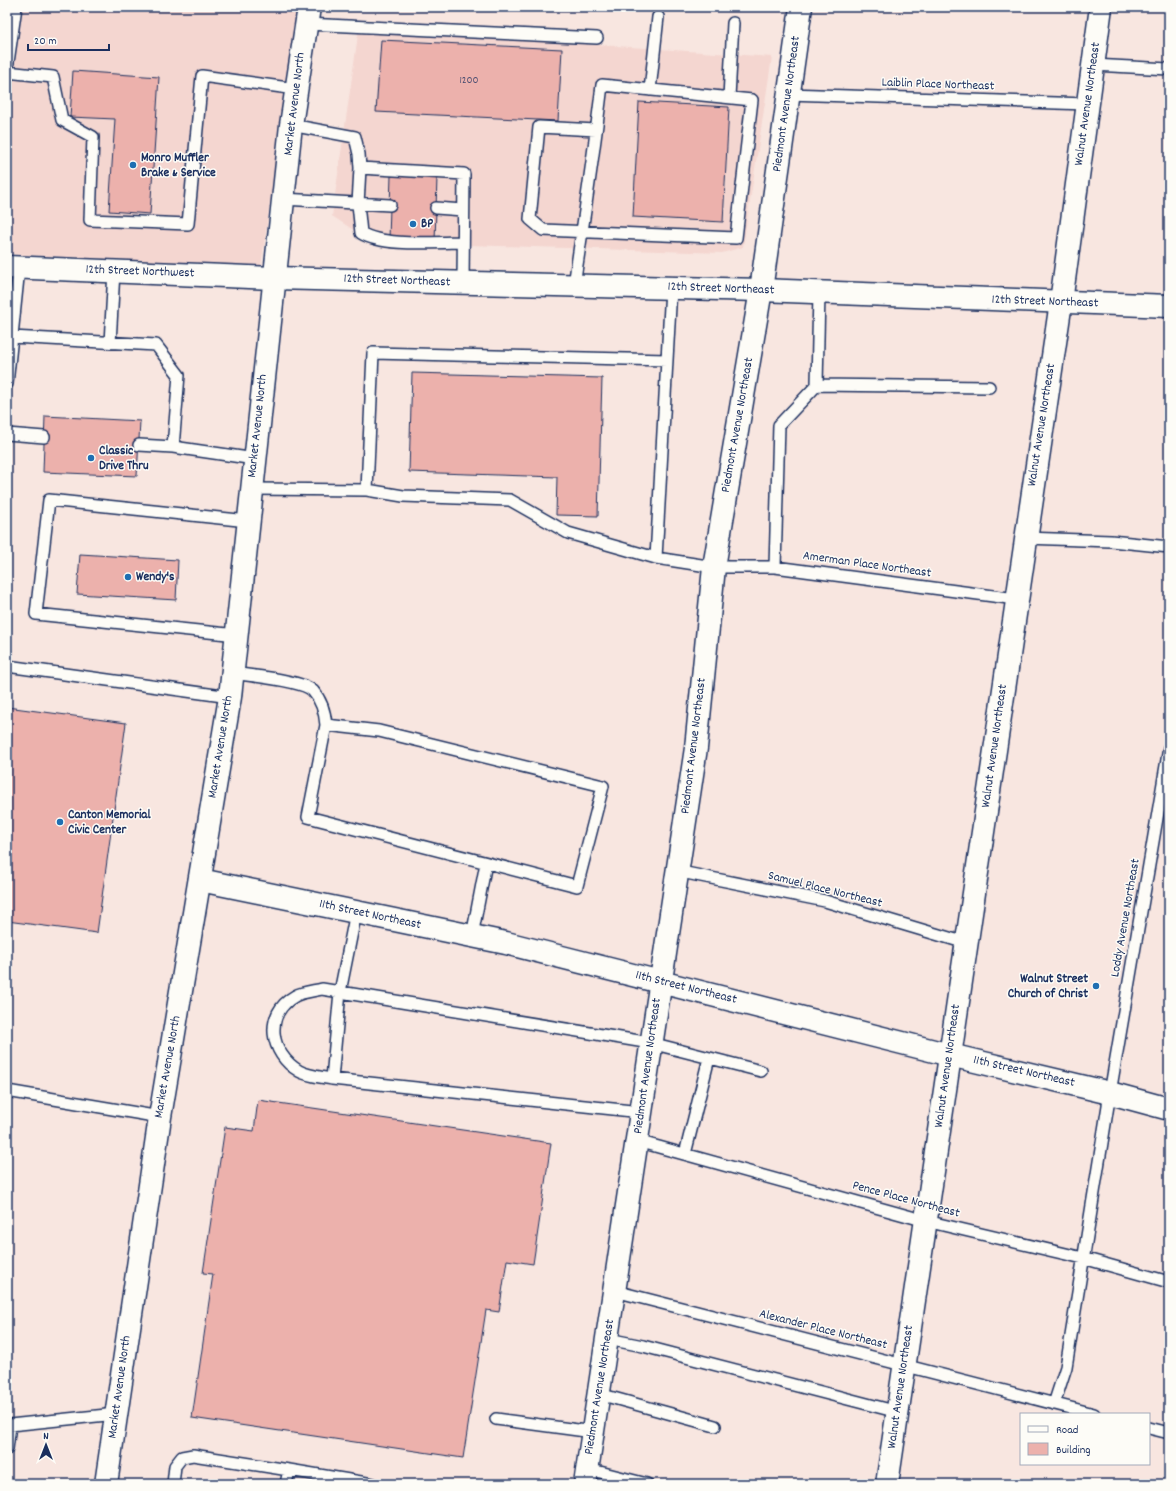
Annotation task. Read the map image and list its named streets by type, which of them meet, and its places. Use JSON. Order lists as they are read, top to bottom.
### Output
{
  "streets": {
    "street": [
      "Market Avenue North",
      "Piedmont Avenue Northeast",
      "Walnut Avenue Northeast",
      "12th Street Northwest",
      "12th Street Northeast",
      "11th Street Northeast"
    ],
    "lane": [
      "Laiblin Place Northeast",
      "Amerman Place Northeast",
      "Samuel Place Northeast",
      "Loddy Avenue Northeast",
      "Pence Place Northeast",
      "Alexander Place Northeast"
    ]
  },
  "crossings": [
    ["Laiblin Place Northeast", "Piedmont Avenue Northeast"],
    ["Laiblin Place Northeast", "Walnut Avenue Northeast"],
    ["Market Avenue North", "12th Street Northwest"],
    ["Market Avenue North", "12th Street Northeast"],
    ["Market Avenue North", "Amerman Place Northeast"],
    ["Market Avenue North", "11th Street Northeast"],
    ["Piedmont Avenue Northeast", "12th Street Northeast"],
    ["Piedmont Avenue Northeast", "Amerman Place Northeast"],
    ["Piedmont Avenue Northeast", "Samuel Place Northeast"],
    ["Piedmont Avenue Northeast", "11th Street Northeast"],
    ["Piedmont Avenue Northeast", "Pence Place Northeast"],
    ["Piedmont Avenue Northeast", "Alexander Place Northeast"],
    ["Walnut Avenue Northeast", "12th Street Northeast"],
    ["Walnut Avenue Northeast", "Amerman Place Northeast"],
    ["Walnut Avenue Northeast", "Samuel Place Northeast"],
    ["Walnut Avenue Northeast", "11th Street Northeast"],
    ["Walnut Avenue Northeast", "Pence Place Northeast"],
    ["Walnut Avenue Northeast", "Alexander Place Northeast"],
    ["12th Street Northwest", "12th Street Northeast"],
    ["11th Street Northeast", "Loddy Avenue Northeast"],
    ["Loddy Avenue Northeast", "Pence Place Northeast"],
    ["Loddy Avenue Northeast", "Alexander Place Northeast"]
  ],
  "places": [
    "Monro Muffler Brake & Service",
    "BP",
    "Classic Drive Thru",
    "Wendy's",
    "Canton Memorial Civic Center",
    "Walnut Street Church of Christ"
  ],
  "house_numbers": ["1200"],
  "legend": ["Road", "Building"],
  "scale_bar": "20 m",
  "north": "top"
}
